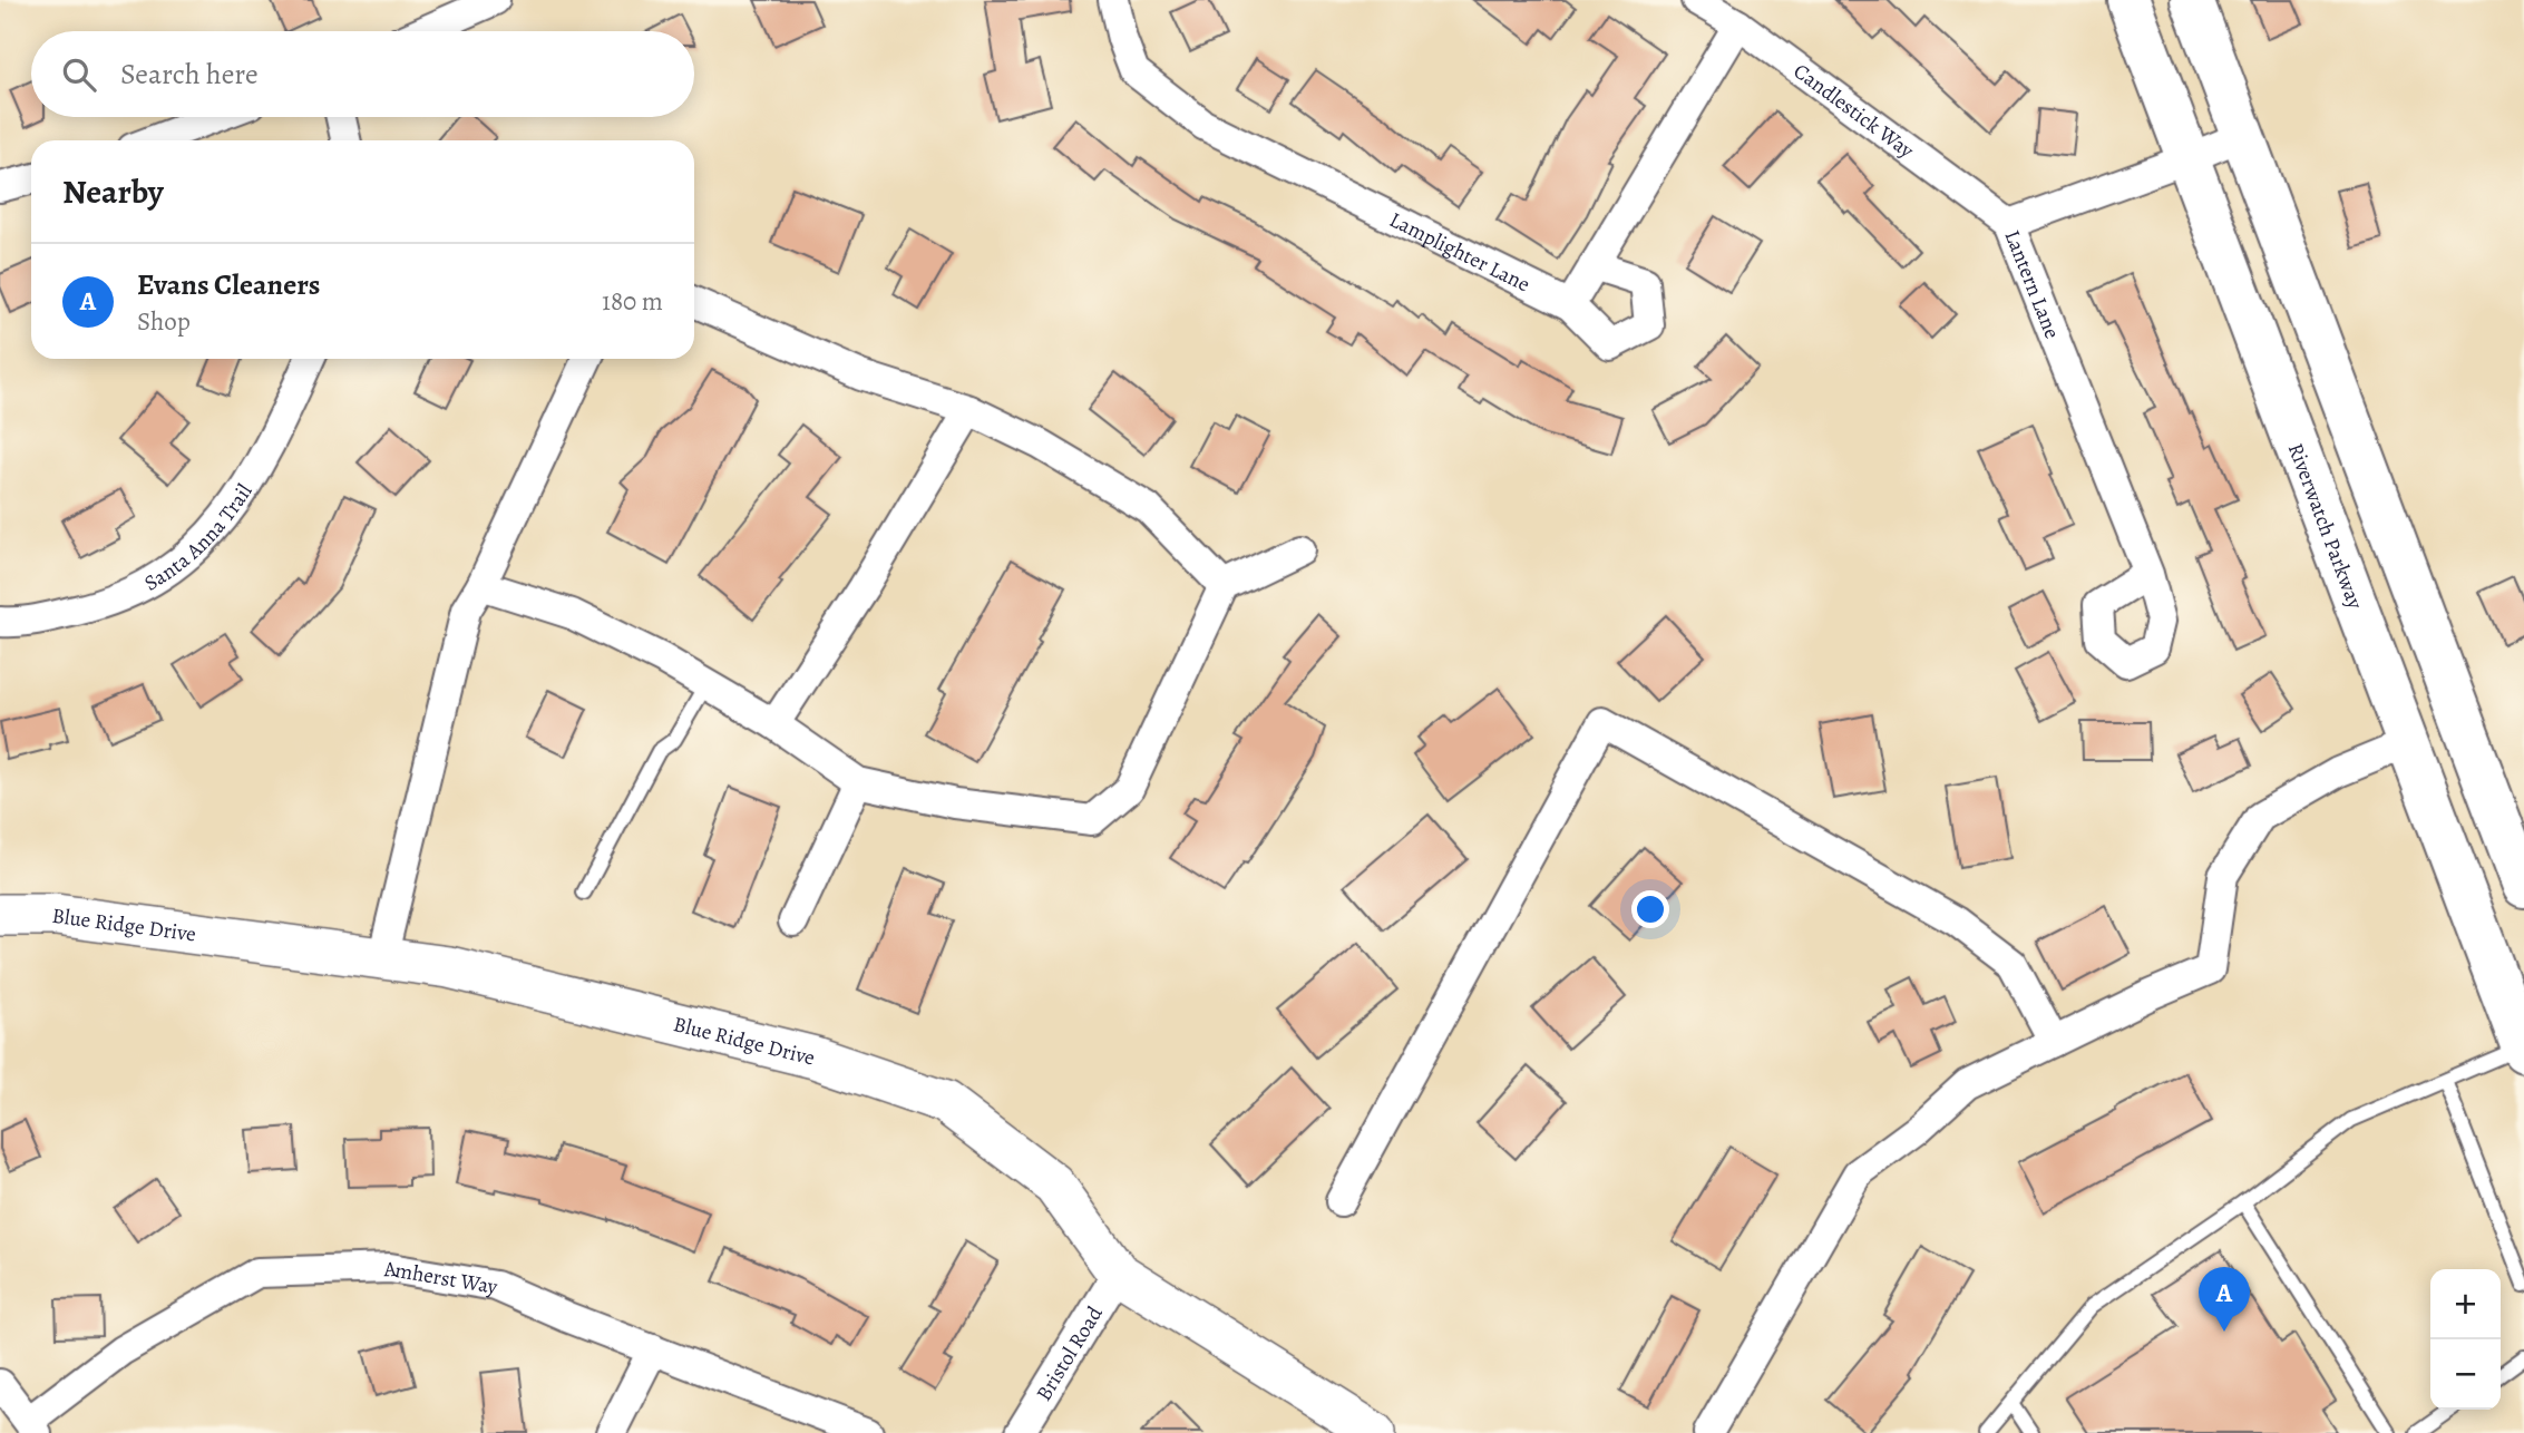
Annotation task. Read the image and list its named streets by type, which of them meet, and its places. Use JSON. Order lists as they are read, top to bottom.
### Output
{
  "streets": {
    "main road": ["Riverwatch Parkway"],
    "street": [
      "Candlestick Way",
      "Lamplighter Lane",
      "Lantern Lane",
      "Santa Anna Trail",
      "Blue Ridge Drive",
      "Amherst Way",
      "Bristol Road"
    ]
  },
  "crossings": [
    ["Candlestick Way", "Lantern Lane"],
    ["Lantern Lane", "Riverwatch Parkway"],
    ["Blue Ridge Drive", "Bristol Road"]
  ],
  "page": {
    "search": "Search here",
    "heading": "Nearby",
    "list": [
      {
        "mark": "A",
        "name": "Evans Cleaners",
        "note": "Shop",
        "value": "180 m"
      }
    ],
    "pins": "A",
    "map_buttons": ["+", "−"]
  }
}
